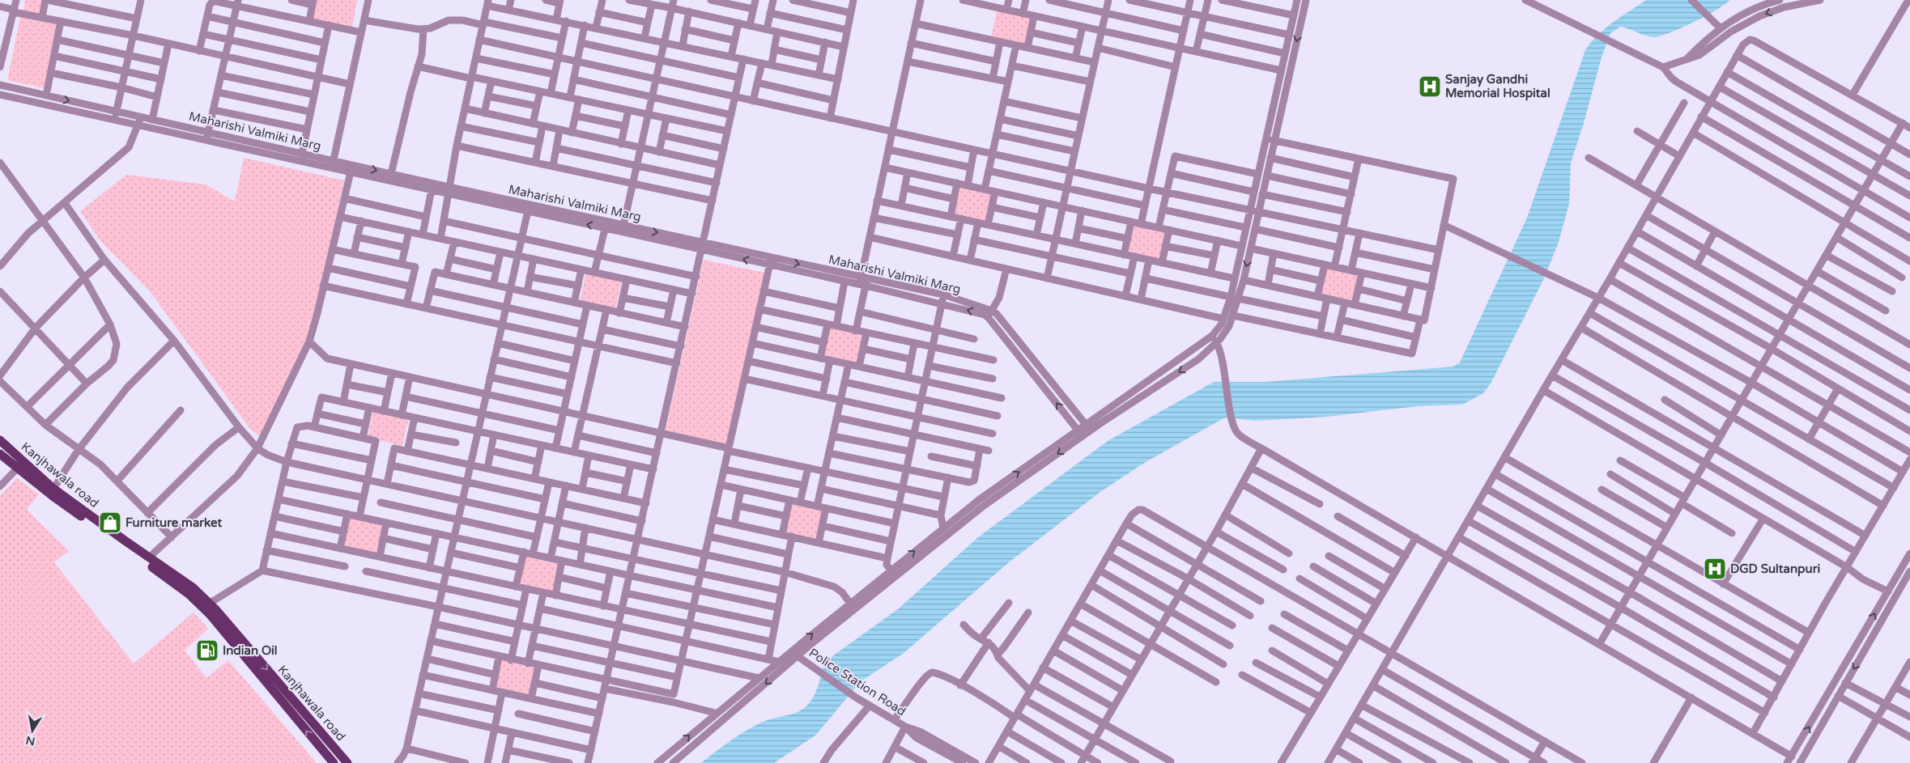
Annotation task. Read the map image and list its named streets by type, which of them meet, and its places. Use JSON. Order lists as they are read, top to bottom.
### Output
{
  "streets": {
    "main road": ["Kanjhawala road"],
    "street": ["Maharishi Valmiki Marg", "Police Station Road"]
  },
  "places": {
    "hospital": ["Sanjay Gandhi Memorial Hospital", "DGD Sultanpuri"],
    "shop": ["Furniture market"],
    "fuel station": ["Indian Oil"]
  },
  "north": "bottom"
}
